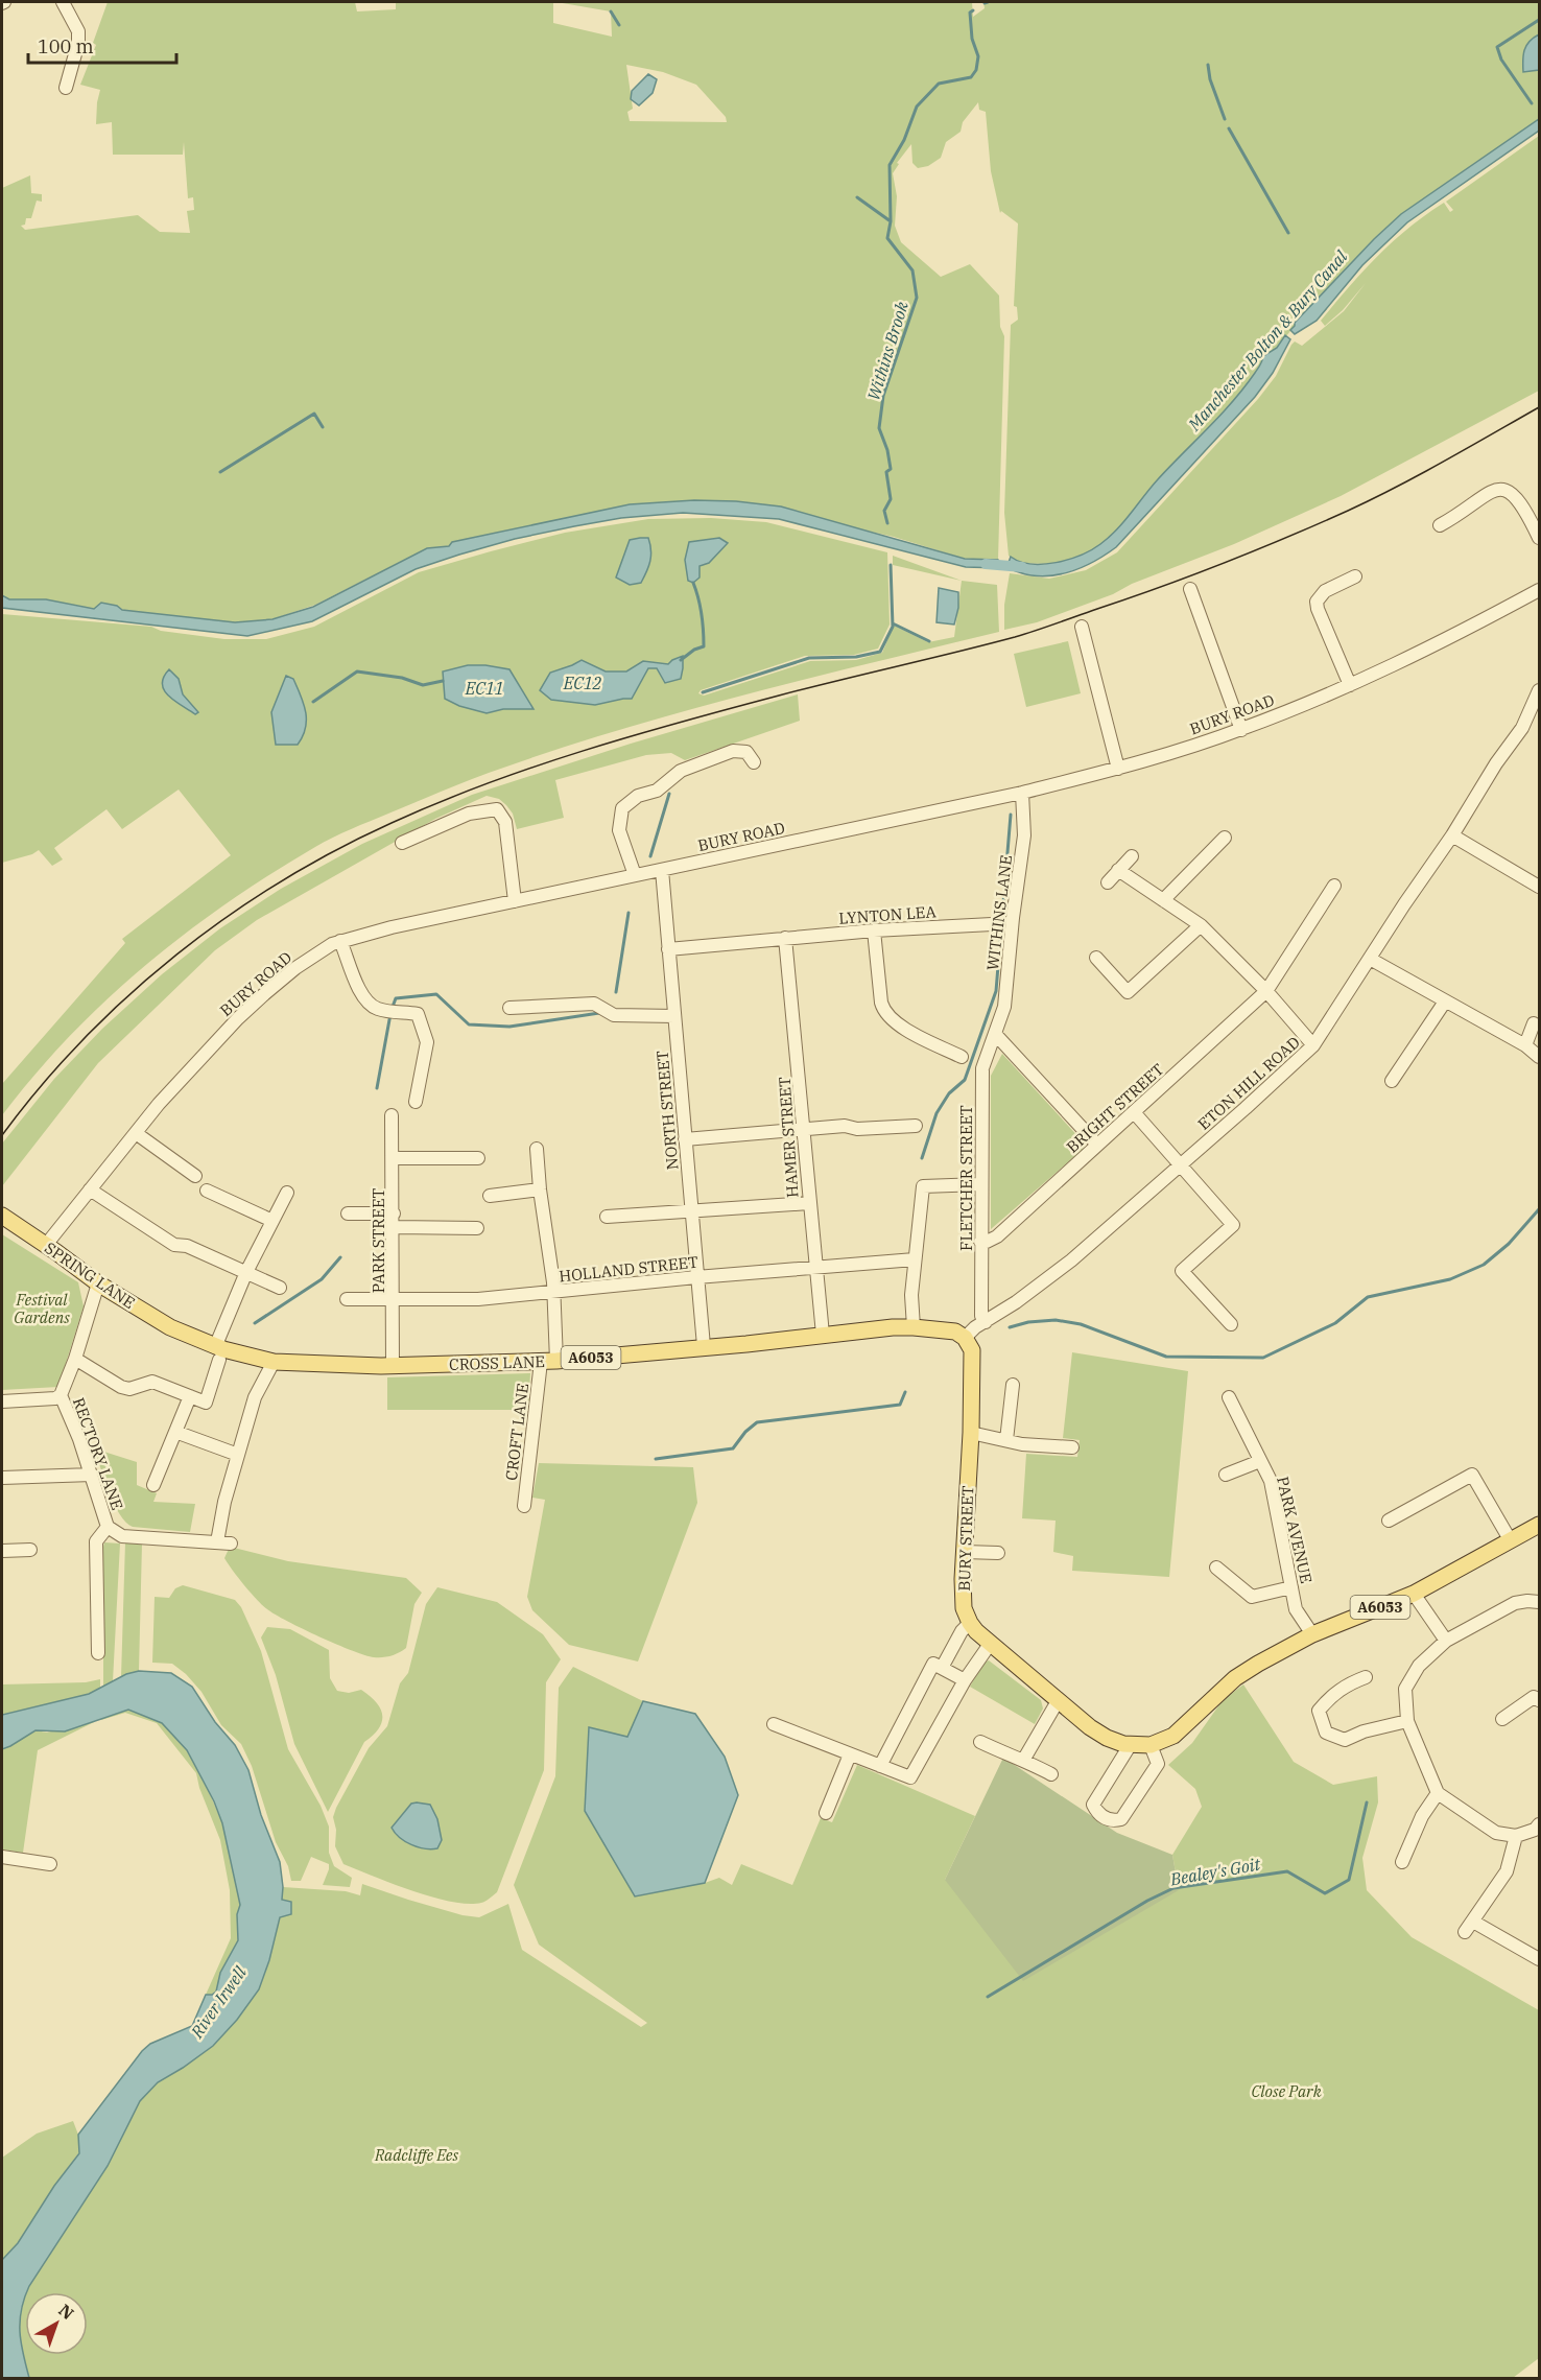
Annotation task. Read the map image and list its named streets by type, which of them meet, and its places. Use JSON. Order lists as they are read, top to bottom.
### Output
{
  "streets": {
    "main road": [
      "SPRING LANE",
      "A6053",
      "CROSS LANE",
      "BURY STREET"
    ],
    "street": [
      "BURY ROAD",
      "WITHINS LANE",
      "LYNTON LEA",
      "ETON HILL ROAD",
      "BRIGHT STREET",
      "NORTH STREET",
      "HAMER STREET",
      "FLETCHER STREET",
      "PARK STREET",
      "HOLLAND STREET",
      "CROFT LANE",
      "RECTORY LANE",
      "PARK AVENUE"
    ]
  },
  "crossings": [
    ["BURY ROAD", "WITHINS LANE"],
    ["BURY ROAD", "NORTH STREET"],
    ["BURY ROAD", "SPRING LANE"],
    ["WITHINS LANE", "FLETCHER STREET"],
    ["LYNTON LEA", "NORTH STREET"],
    ["LYNTON LEA", "HAMER STREET"],
    ["ETON HILL ROAD", "FLETCHER STREET"],
    ["ETON HILL ROAD", "CROSS LANE"],
    ["ETON HILL ROAD", "BURY STREET"],
    ["BRIGHT STREET", "FLETCHER STREET"],
    ["NORTH STREET", "HOLLAND STREET"],
    ["NORTH STREET", "CROSS LANE"],
    ["HAMER STREET", "HOLLAND STREET"],
    ["HAMER STREET", "CROSS LANE"],
    ["PARK STREET", "HOLLAND STREET"],
    ["PARK STREET", "CROSS LANE"],
    ["HOLLAND STREET", "CROFT LANE"],
    ["SPRING LANE", "CROSS LANE"],
    ["SPRING LANE", "RECTORY LANE"],
    ["A6053", "PARK AVENUE"],
    ["A6053", "BURY STREET"],
    ["CROSS LANE", "CROFT LANE"],
    ["CROSS LANE", "BURY STREET"]
  ],
  "water": [
    "Manchester Bolton & Bury Canal",
    "Withins Brook",
    "EC12",
    "EC11",
    "Bealey's Goit",
    "River Irwell"
  ],
  "parks": ["Festival Gardens", "Close Park", "Radcliffe Ees"],
  "scale_bar": "100 m",
  "north": "top right"
}
